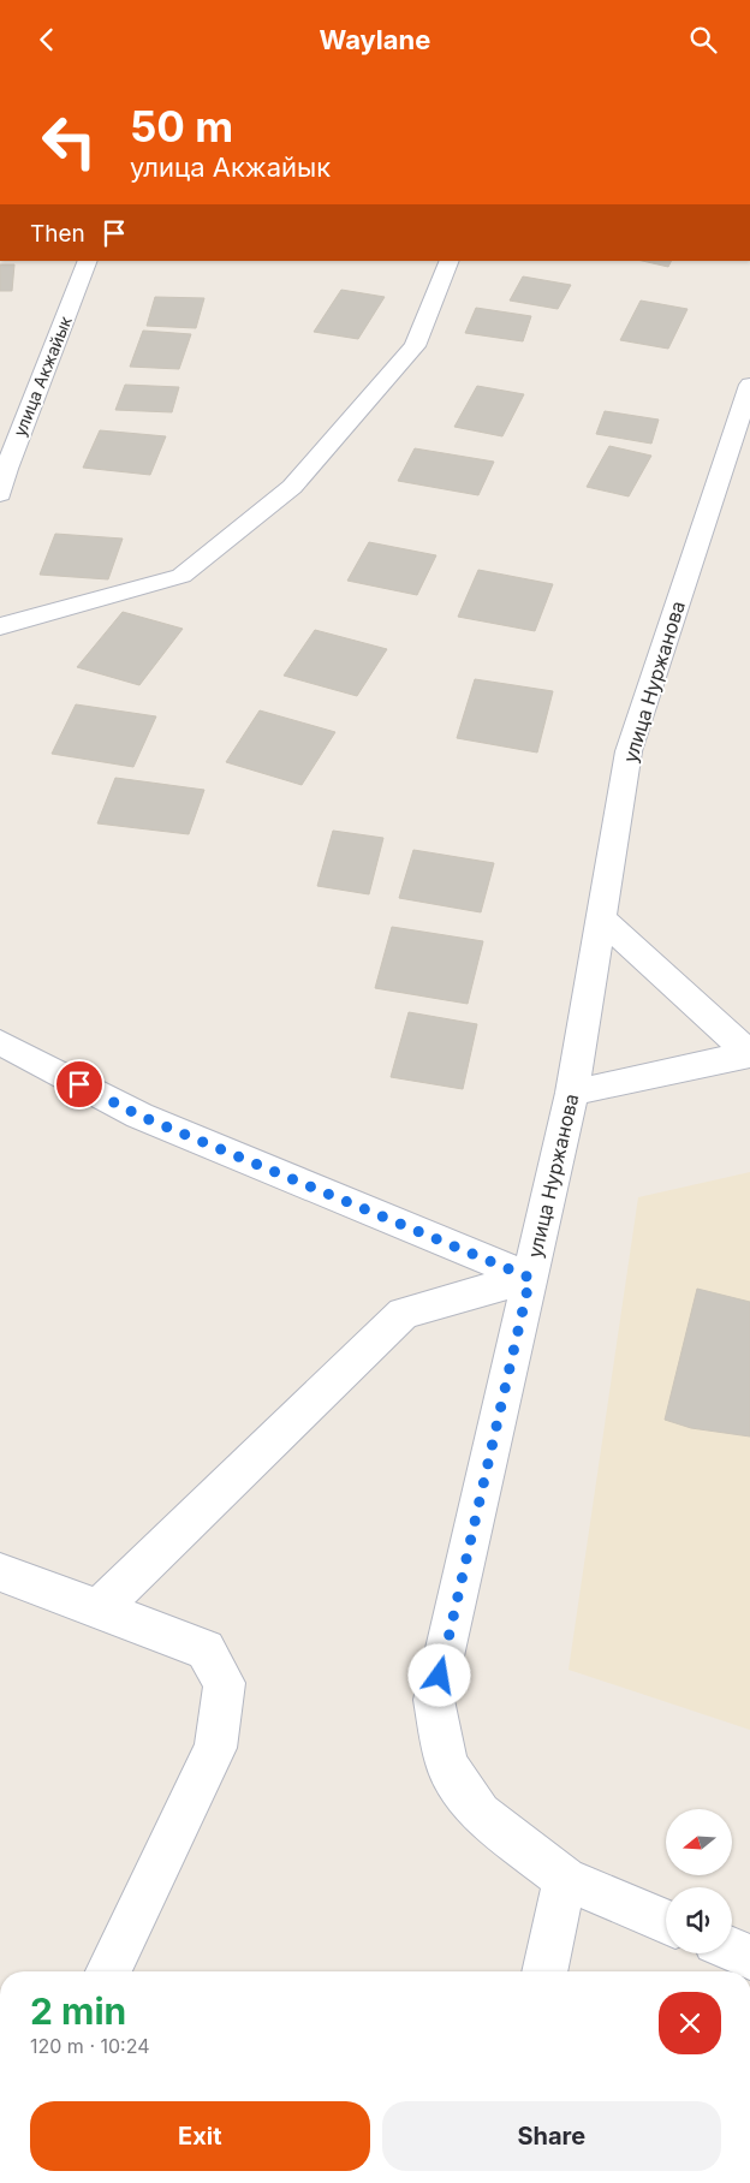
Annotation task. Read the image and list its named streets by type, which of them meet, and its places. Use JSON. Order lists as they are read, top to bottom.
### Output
{
  "streets": {
    "street": ["улица Акжайык", "улица Нуржанова"]
  },
  "north": "left",
  "page": {
    "header": "Waylane",
    "turn": ["50 m", "улица Акжайык"],
    "then": "Then",
    "heading": ["2 min", "120 m · 10:24"],
    "buttons": ["Exit", "Share"]
  }
}
